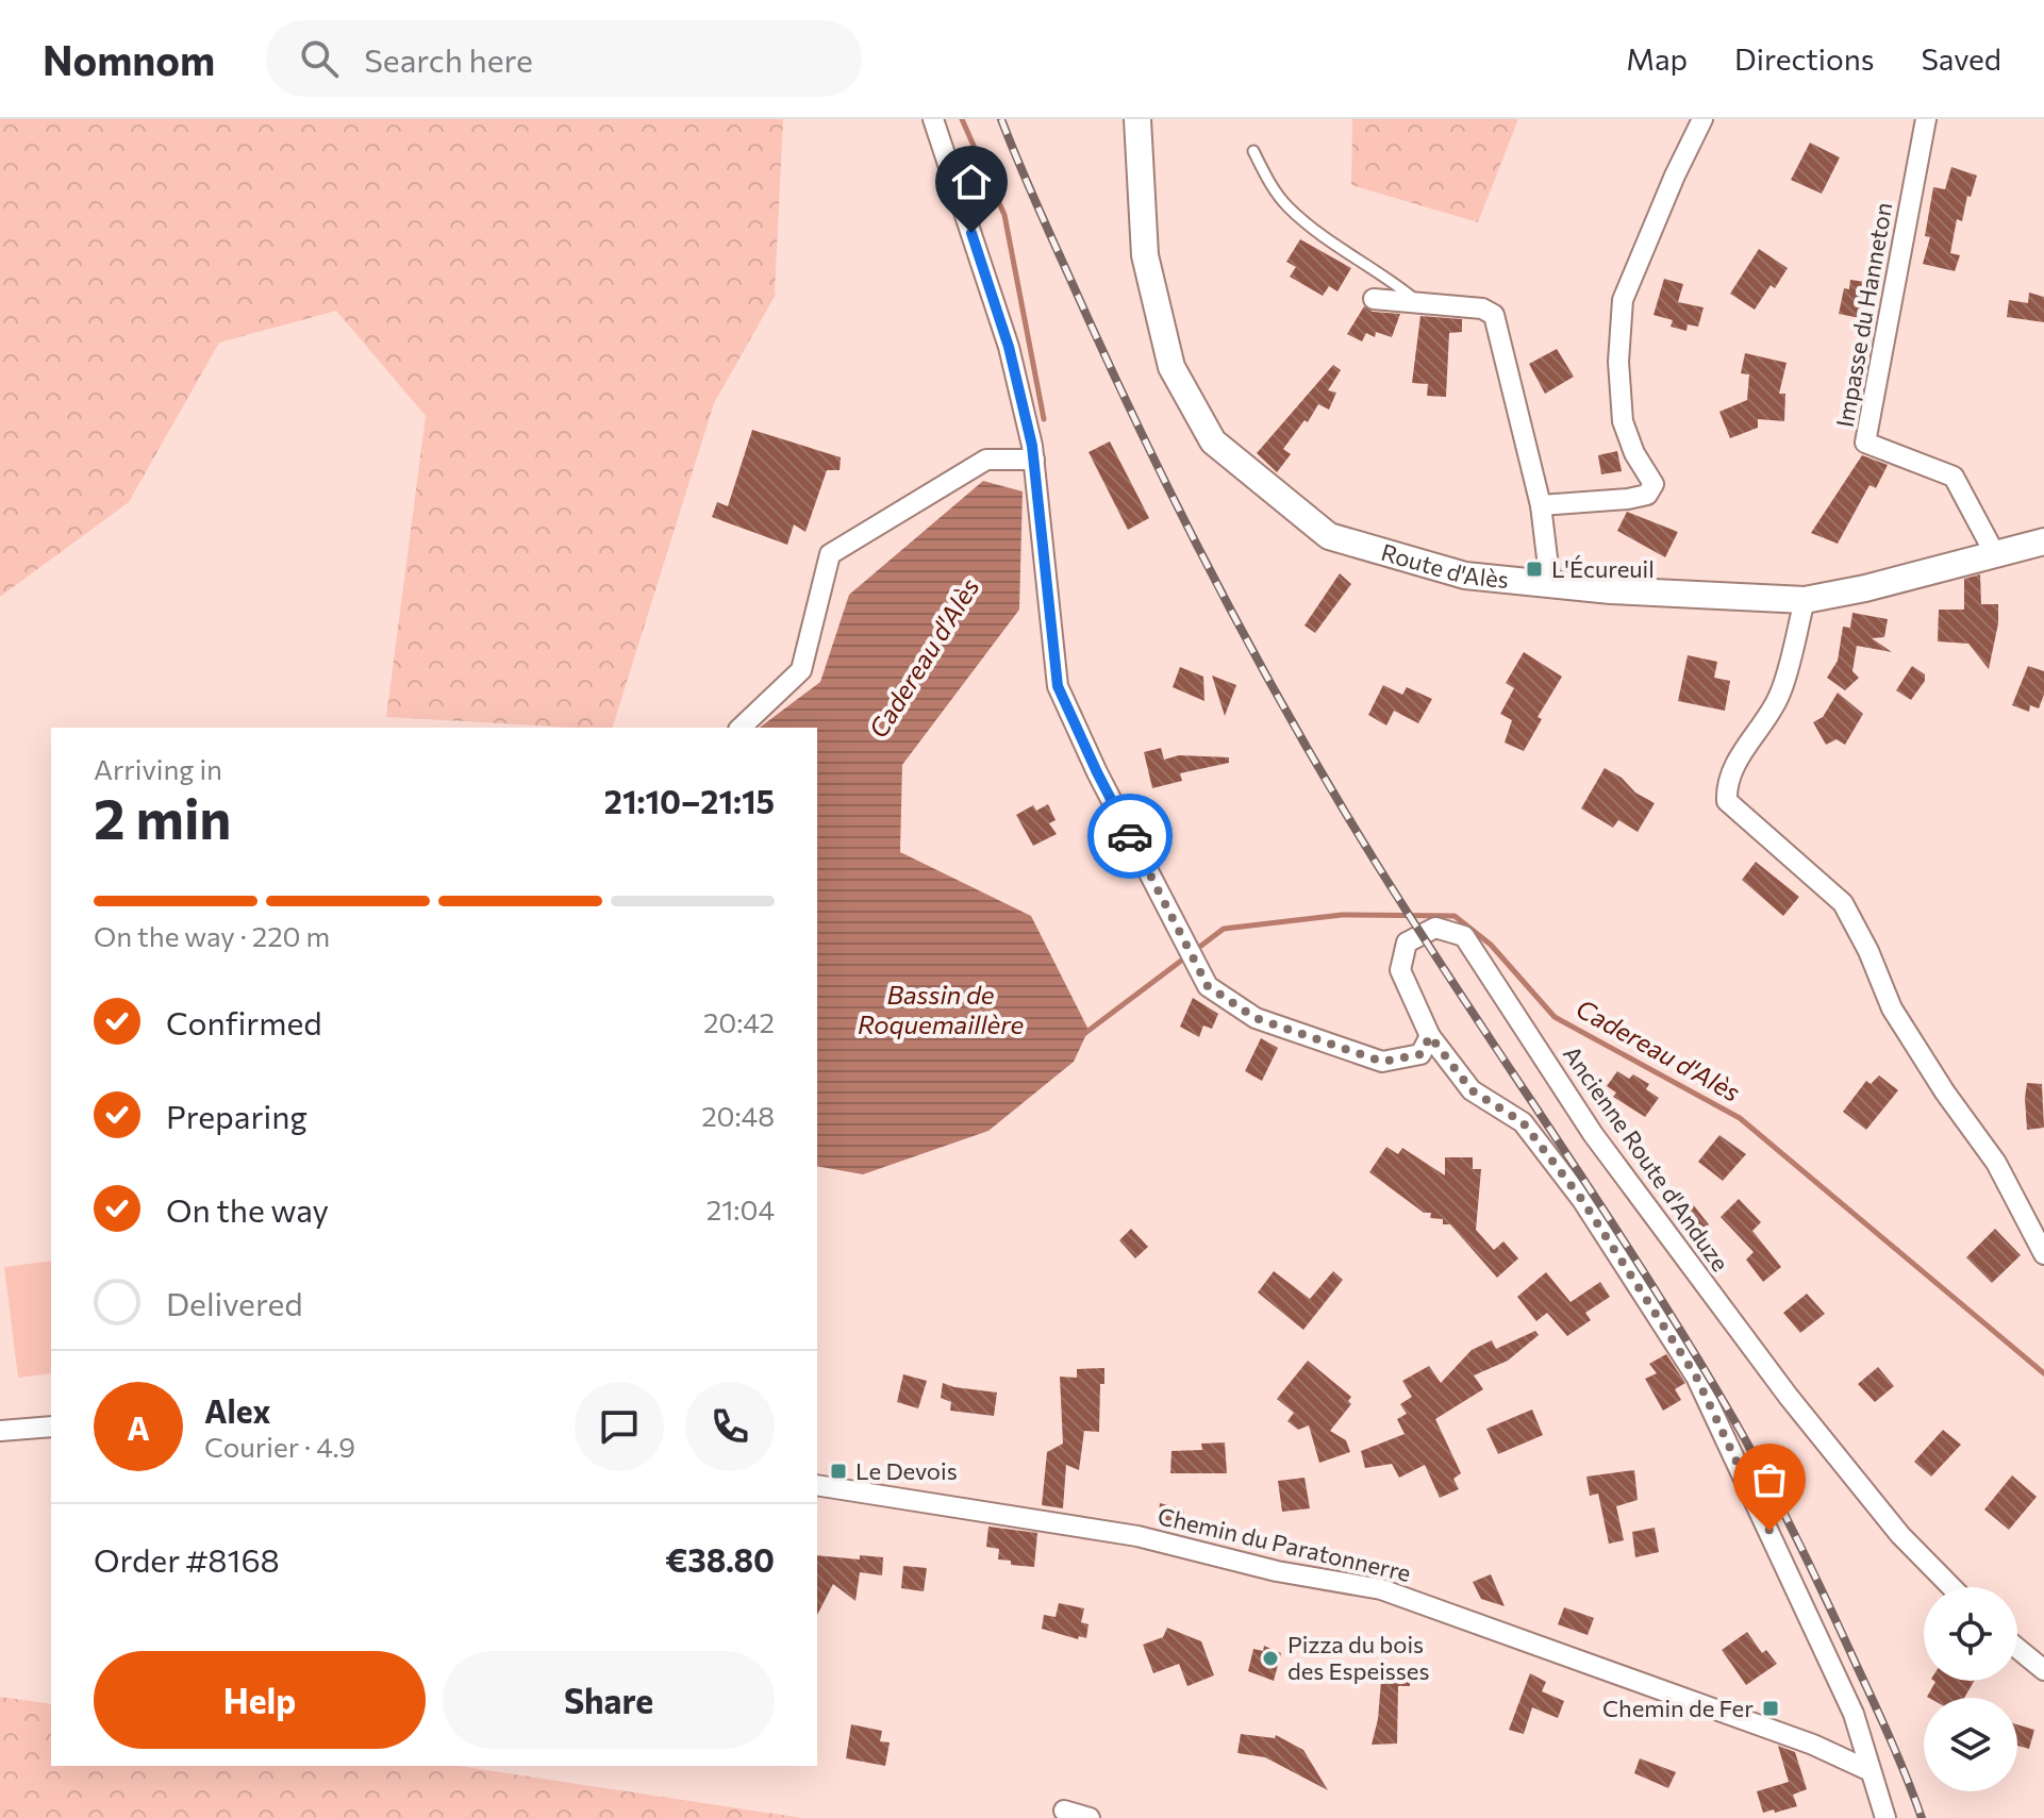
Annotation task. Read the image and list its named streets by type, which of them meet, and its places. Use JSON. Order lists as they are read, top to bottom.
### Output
{
  "streets": {
    "main road": ["Route d'Alès"],
    "street": ["Impasse du Hanneton", "Ancienne Route d'Anduze", "Chemin du Paratonnerre"]
  },
  "crossings": [
    ["Impasse du Hanneton", "Route d'Alès"],
    ["Ancienne Route d'Anduze", "Chemin du Paratonnerre"]
  ],
  "water": ["Cadereau d'Alès", "Bassin de Roquemaillère"],
  "places": {
    "transit": ["L'Écureuil", "Le Devois", "Chemin de Fer"],
    "other": ["Pizza du bois des Espeisses"]
  },
  "page": {
    "header": "Nomnom",
    "search": "Search here",
    "nav": ["Map", "Directions", "Saved"],
    "heading": ["2 min", "Arriving in", "21:10–21:15"],
    "panel": [
      "Alex",
      "Courier · 4.9",
      "Order #8168",
      "€38.80"
    ],
    "bar": "On the way · 220 m",
    "list": [
      ["Confirmed", "20:42"],
      ["Preparing", "20:48"],
      ["On the way", "21:04"],
      "Delivered"
    ],
    "round": "A",
    "buttons": ["Help", "Share"]
  }
}
